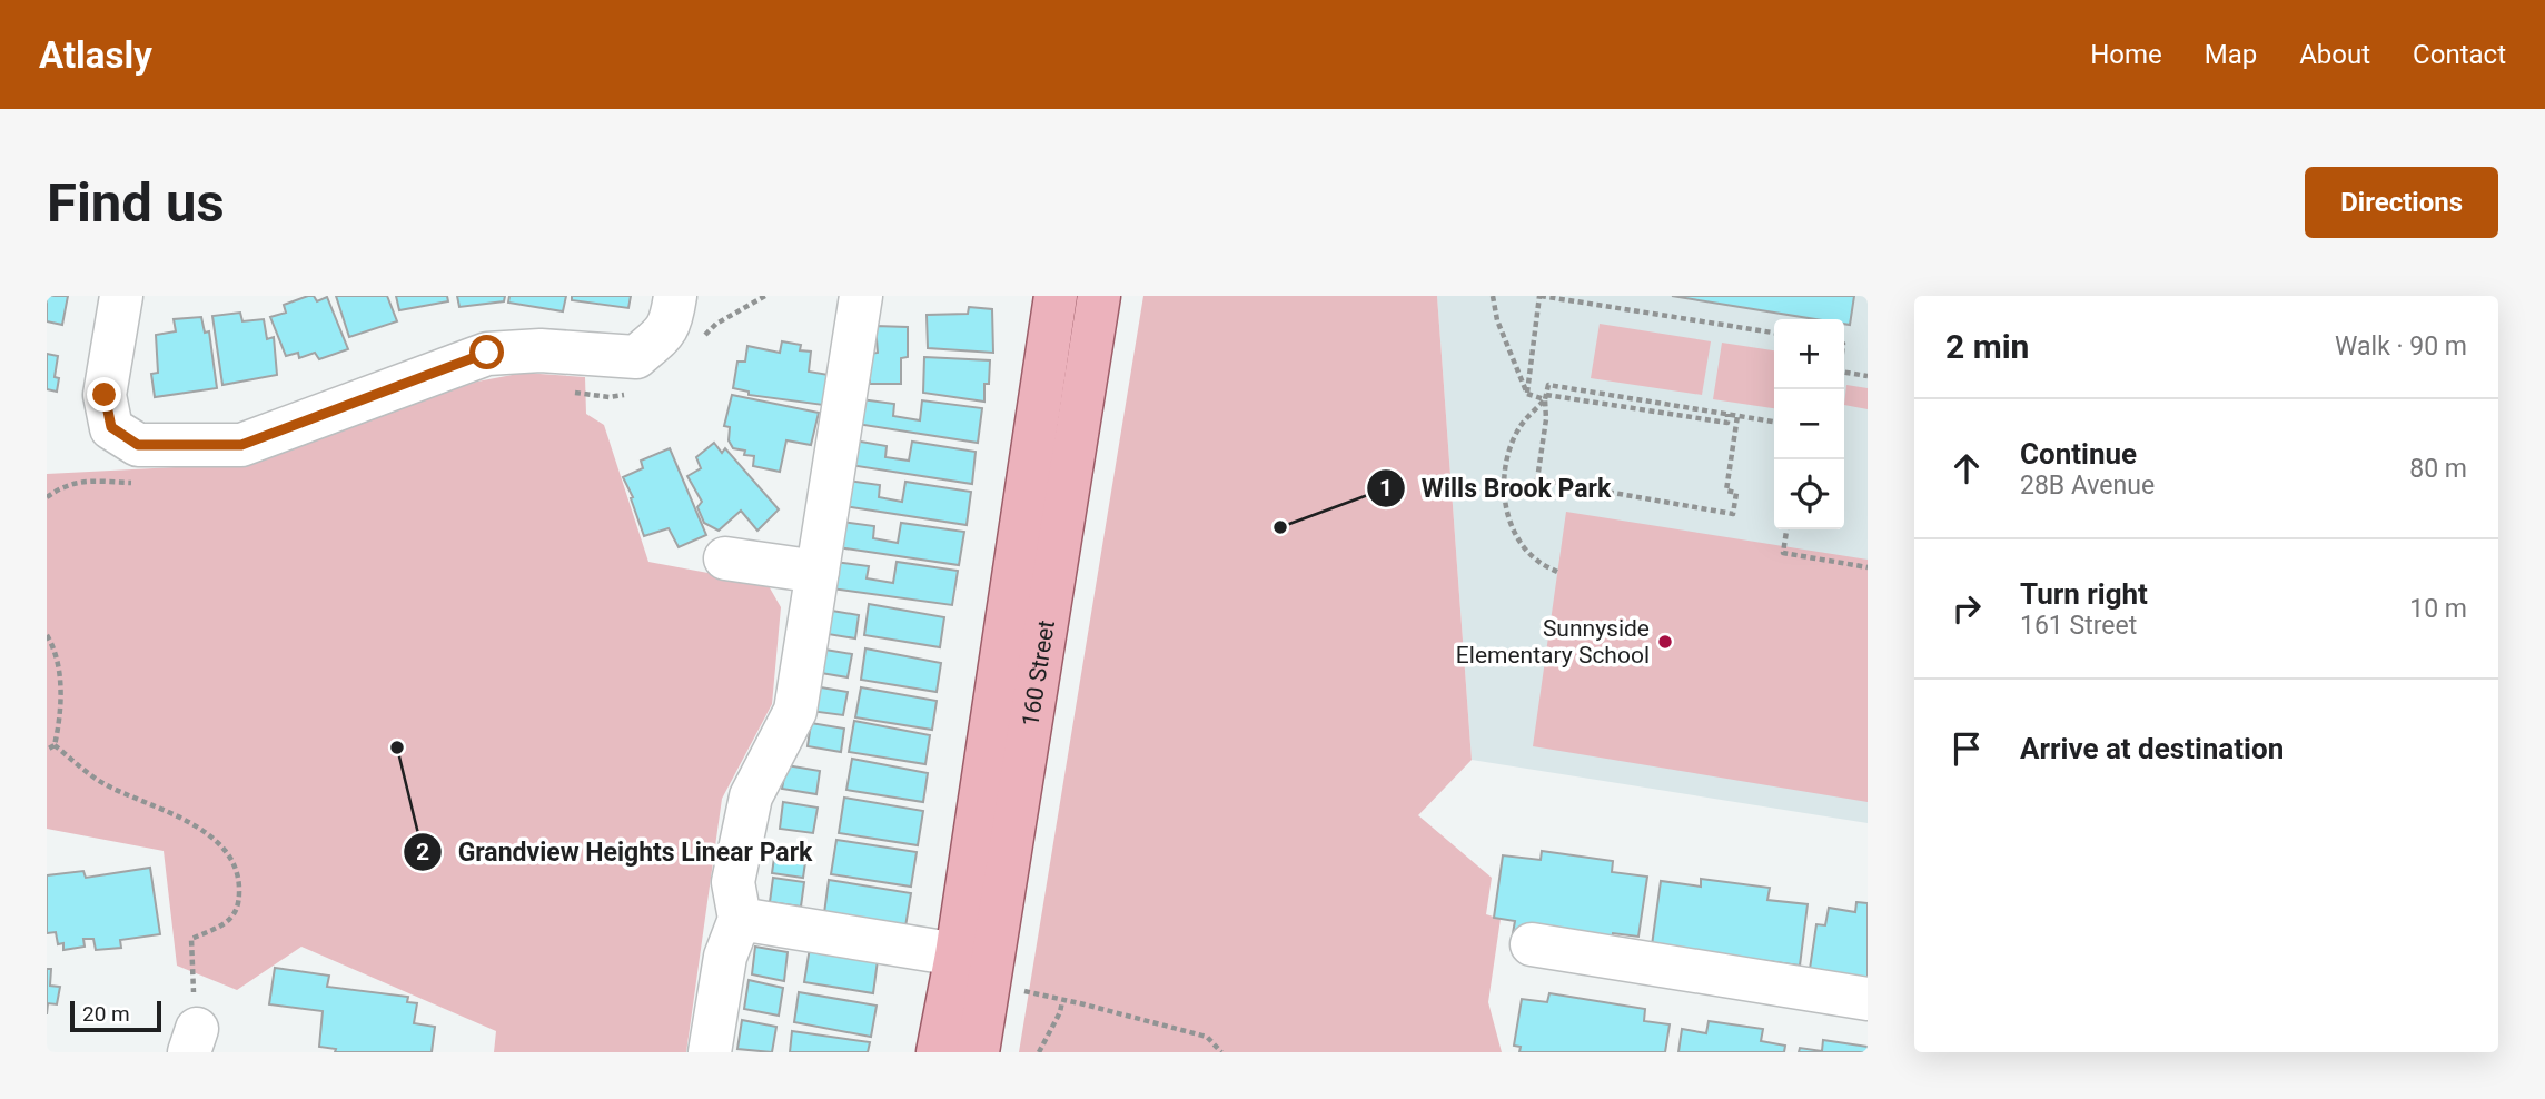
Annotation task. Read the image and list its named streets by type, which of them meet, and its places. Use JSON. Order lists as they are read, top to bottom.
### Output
{
  "streets": {
    "main road": ["160 Street"]
  },
  "places": ["Wills Brook Park", "Sunnyside Elementary School", "Grandview Heights Linear Park"],
  "scale_bar": "20 m",
  "page": {
    "header": "Atlasly",
    "nav": [
      "Home",
      "Map",
      "About",
      "Contact"
    ],
    "buttons": "Directions",
    "title": "Find us",
    "heading": ["2 min", "Walk · 90 m"],
    "map_buttons": ["+", "−"],
    "list": [
      ["Continue", "28B Avenue", "80 m"],
      ["Turn right", "161 Street", "10 m"],
      "Arrive at destination"
    ],
    "scale": "20 m"
  }
}
